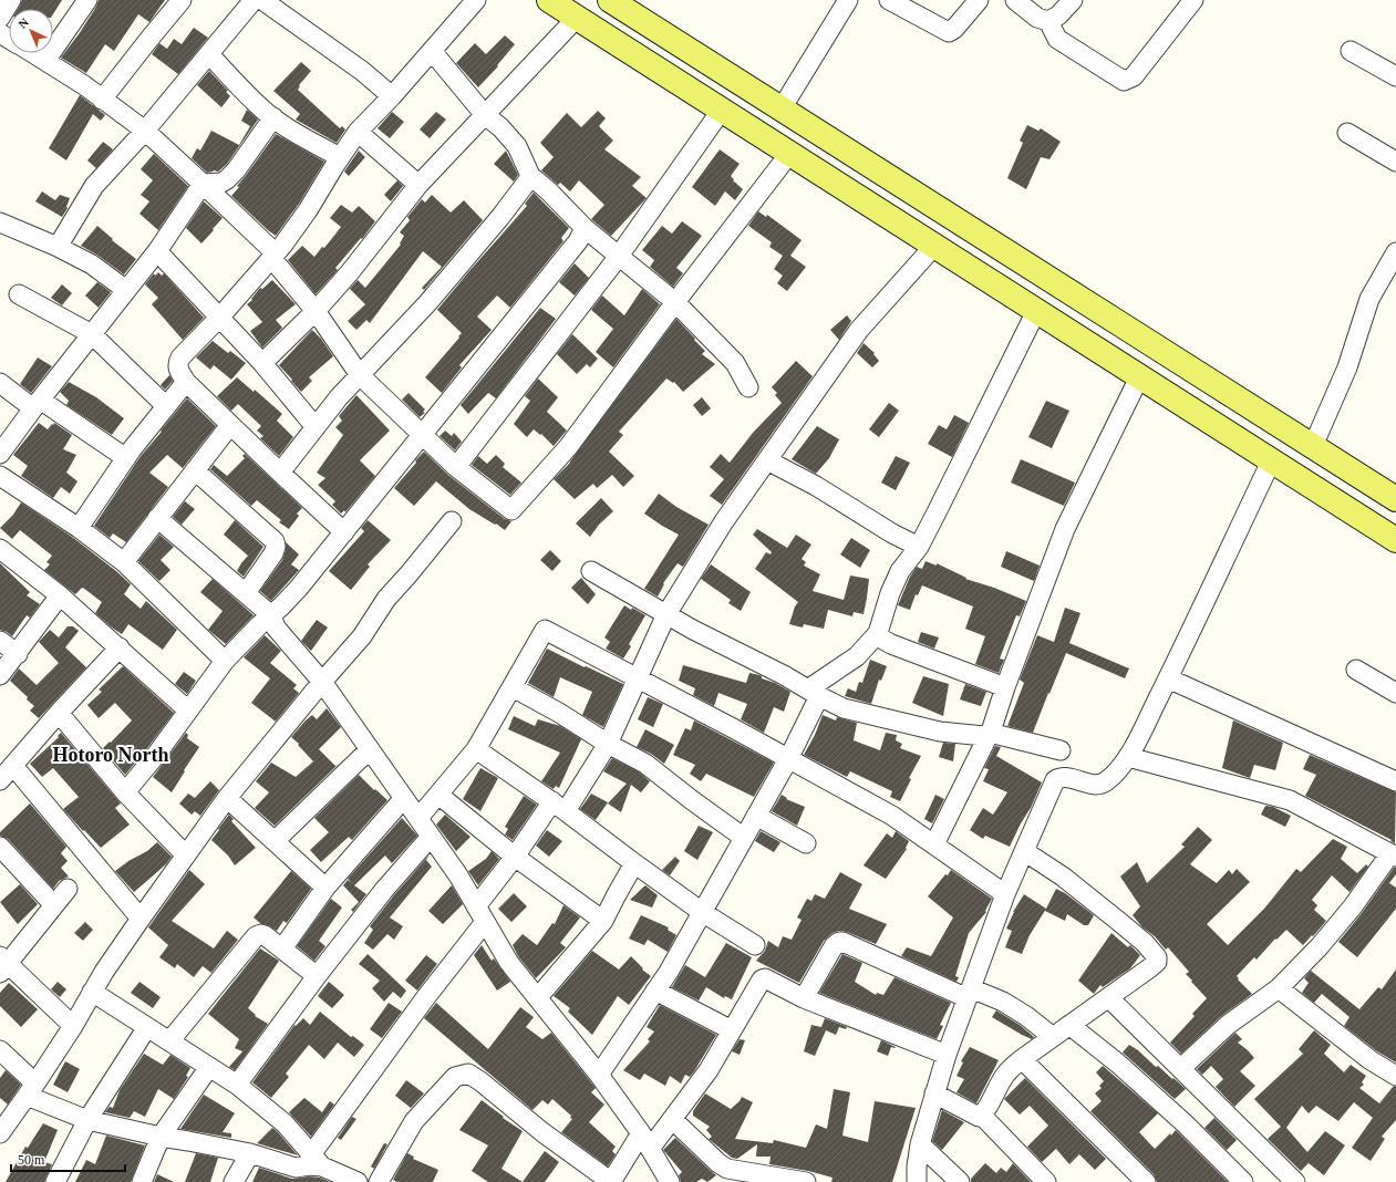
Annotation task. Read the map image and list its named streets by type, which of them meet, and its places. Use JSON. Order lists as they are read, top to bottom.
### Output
{
  "districts": ["Hotoro North"],
  "scale_bar": "50 m",
  "north": "top left"
}
